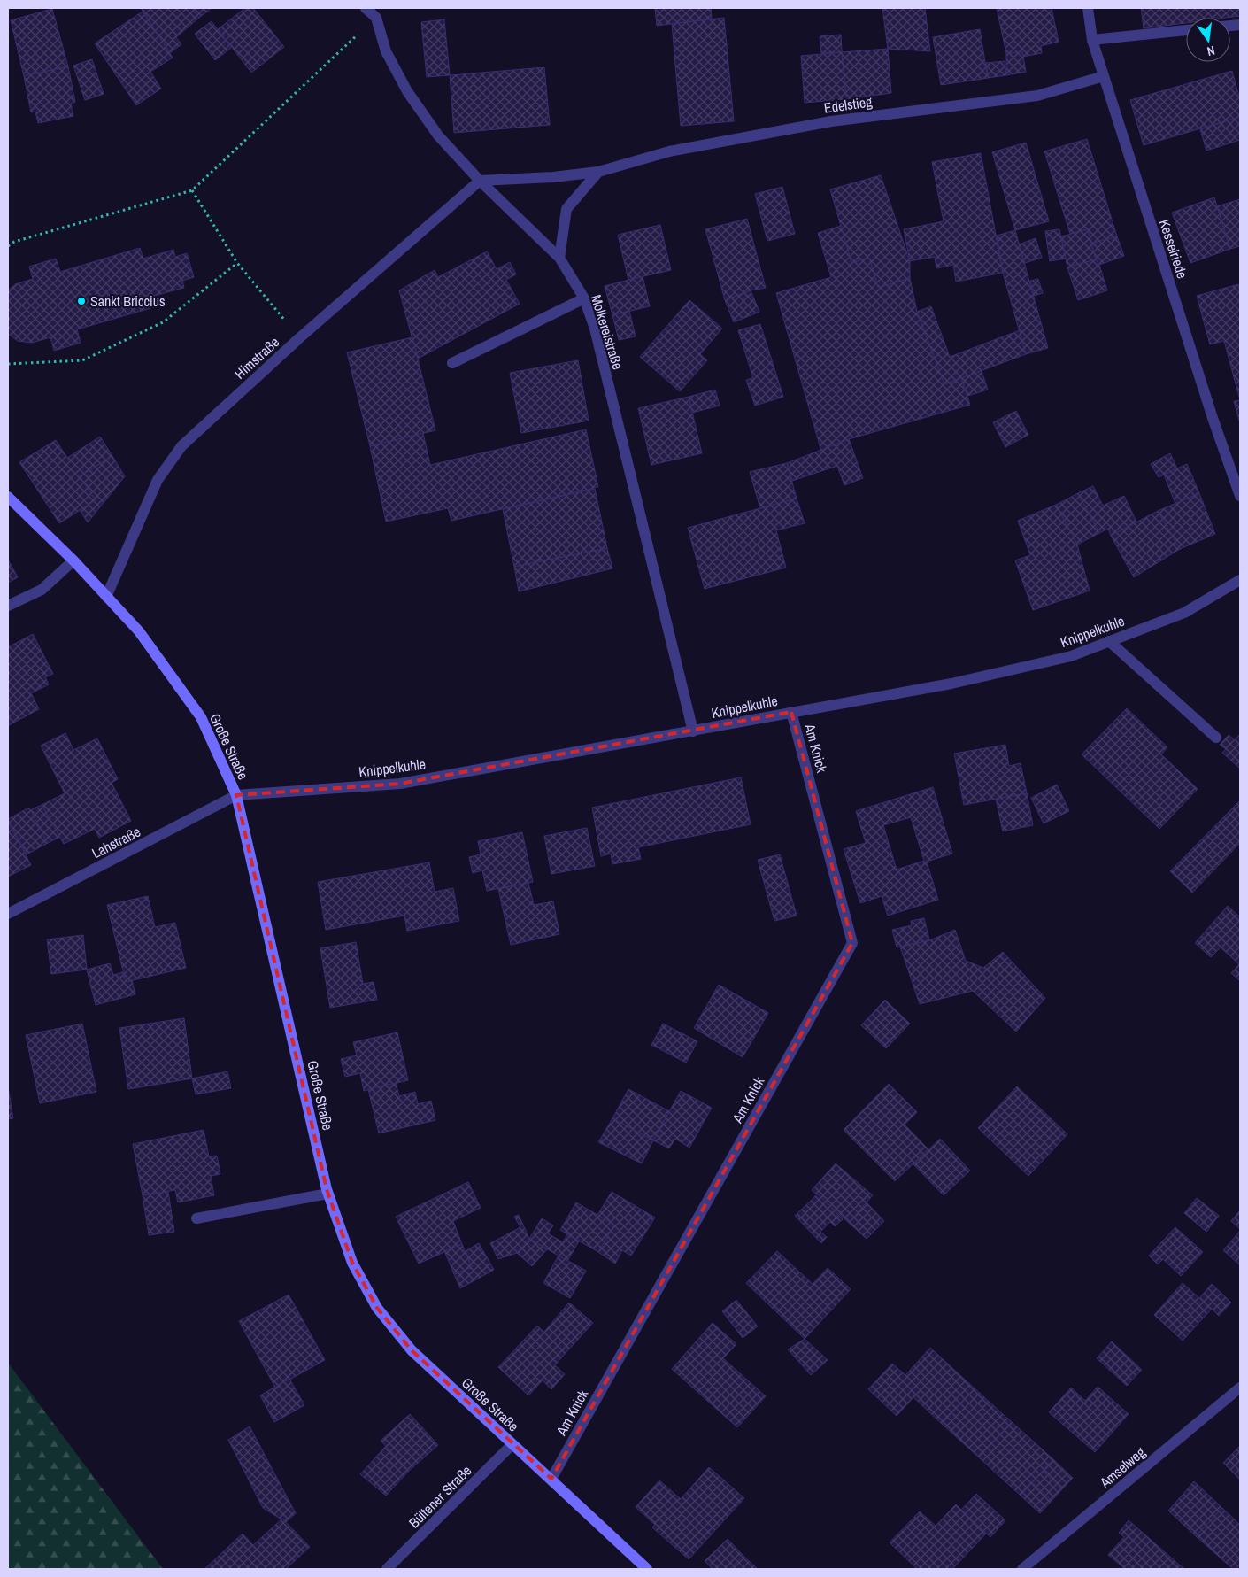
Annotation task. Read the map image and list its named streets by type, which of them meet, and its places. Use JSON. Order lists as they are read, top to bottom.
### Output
{
  "streets": {
    "main road": ["Große Straße"],
    "street": [
      "Edelstieg",
      "Kesselriede",
      "Molkereistraße",
      "Himstraße",
      "Knippelkuhle",
      "Am Knick",
      "Lahstraße",
      "Amselweg",
      "Bültener Straße"
    ]
  },
  "crossings": [
    ["Edelstieg", "Kesselriede"],
    ["Edelstieg", "Molkereistraße"],
    ["Edelstieg", "Himstraße"],
    ["Molkereistraße", "Himstraße"],
    ["Molkereistraße", "Knippelkuhle"],
    ["Himstraße", "Große Straße"],
    ["Knippelkuhle", "Große Straße"],
    ["Knippelkuhle", "Am Knick"],
    ["Knippelkuhle", "Lahstraße"],
    ["Große Straße", "Am Knick"],
    ["Große Straße", "Lahstraße"],
    ["Große Straße", "Bültener Straße"]
  ],
  "places": ["Sankt Briccius"],
  "north": "bottom"
}
